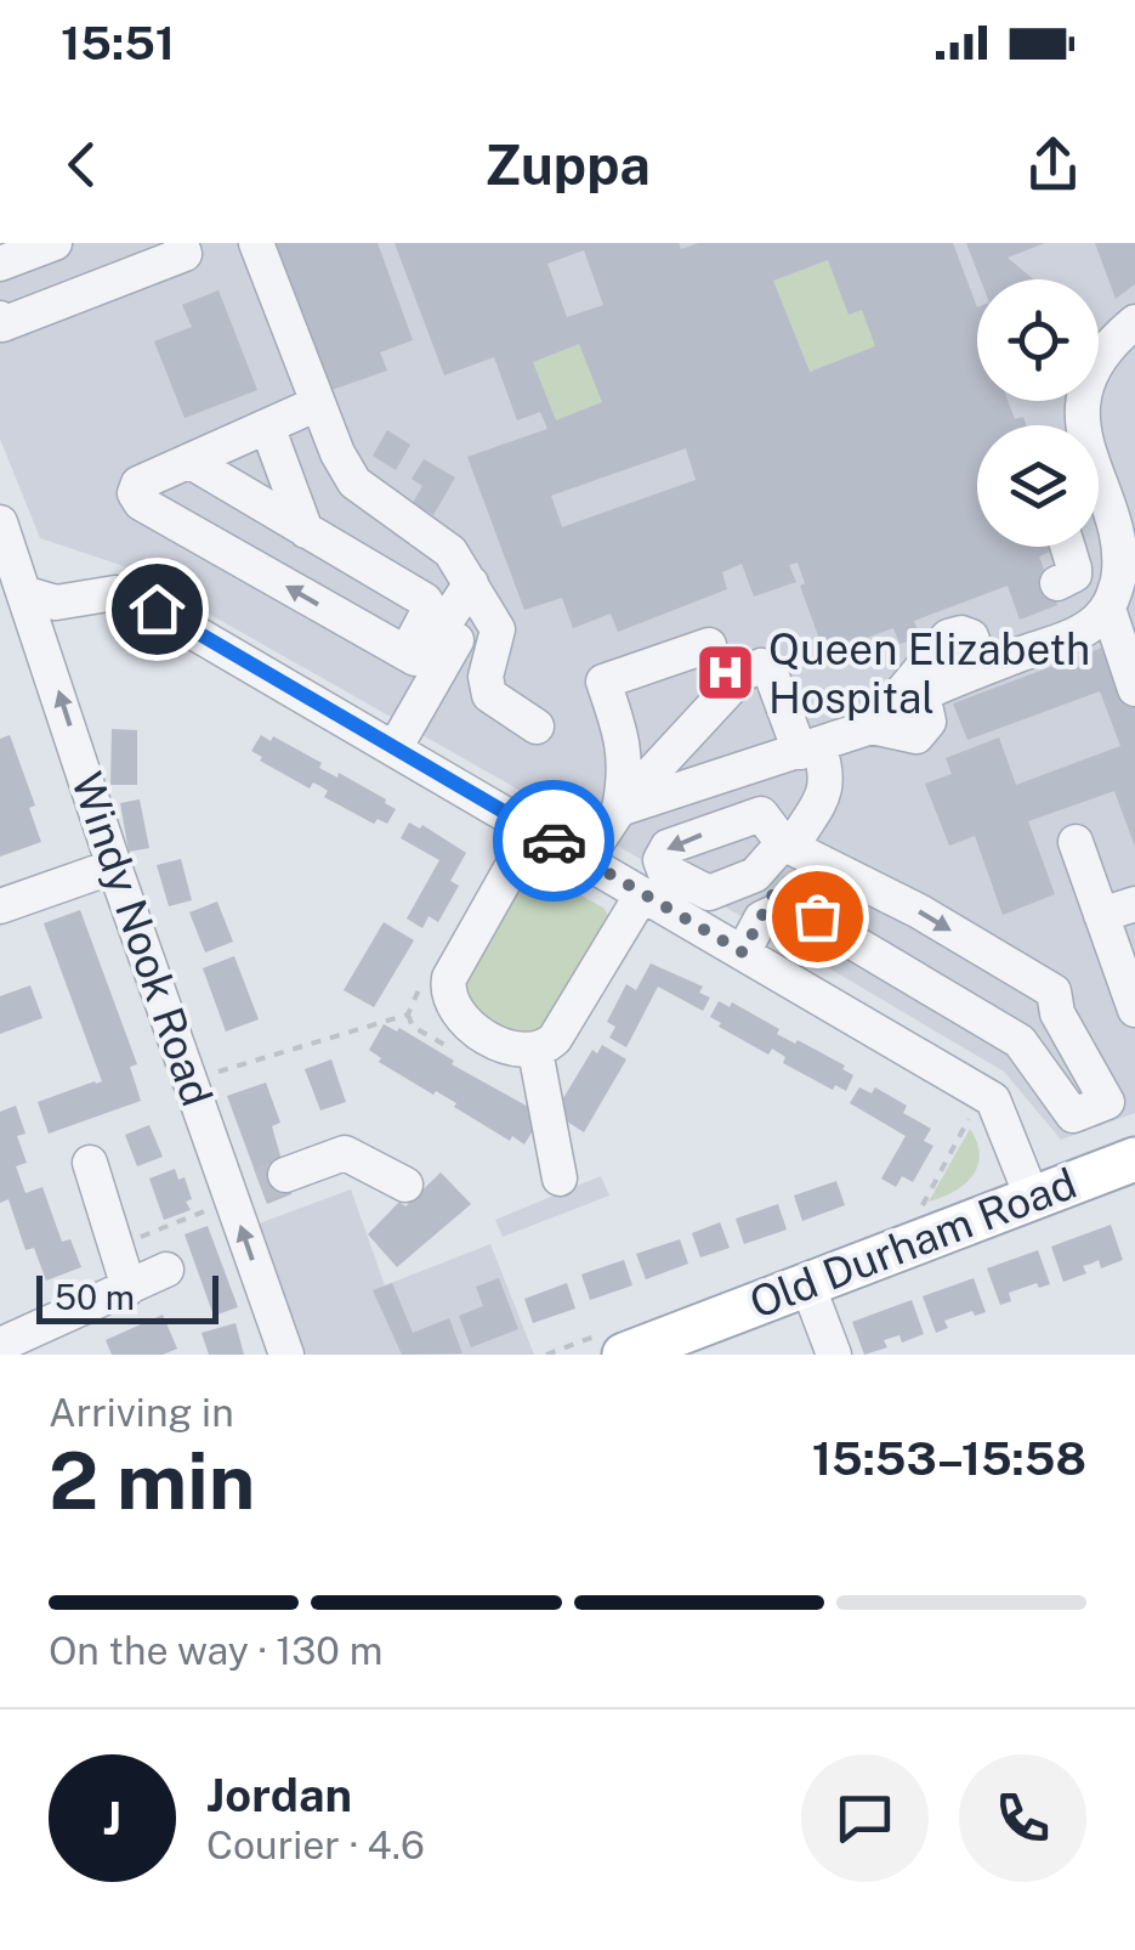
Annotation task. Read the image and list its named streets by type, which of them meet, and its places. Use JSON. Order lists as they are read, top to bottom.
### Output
{
  "streets": {
    "main road": ["Old Durham Road"],
    "street": ["Windy Nook Road"]
  },
  "one_way": ["Windy Nook Road"],
  "places": {
    "hospital": ["Queen Elizabeth Hospital"]
  },
  "scale_bar": "50 m",
  "page": {
    "status": "15:51",
    "header": "Zuppa",
    "scale": "50 m",
    "heading": ["2 min", "Arriving in", "15:53–15:58"],
    "panel": ["Jordan", "Courier · 4.6"],
    "bar": "On the way · 130 m",
    "round": "J"
  }
}
